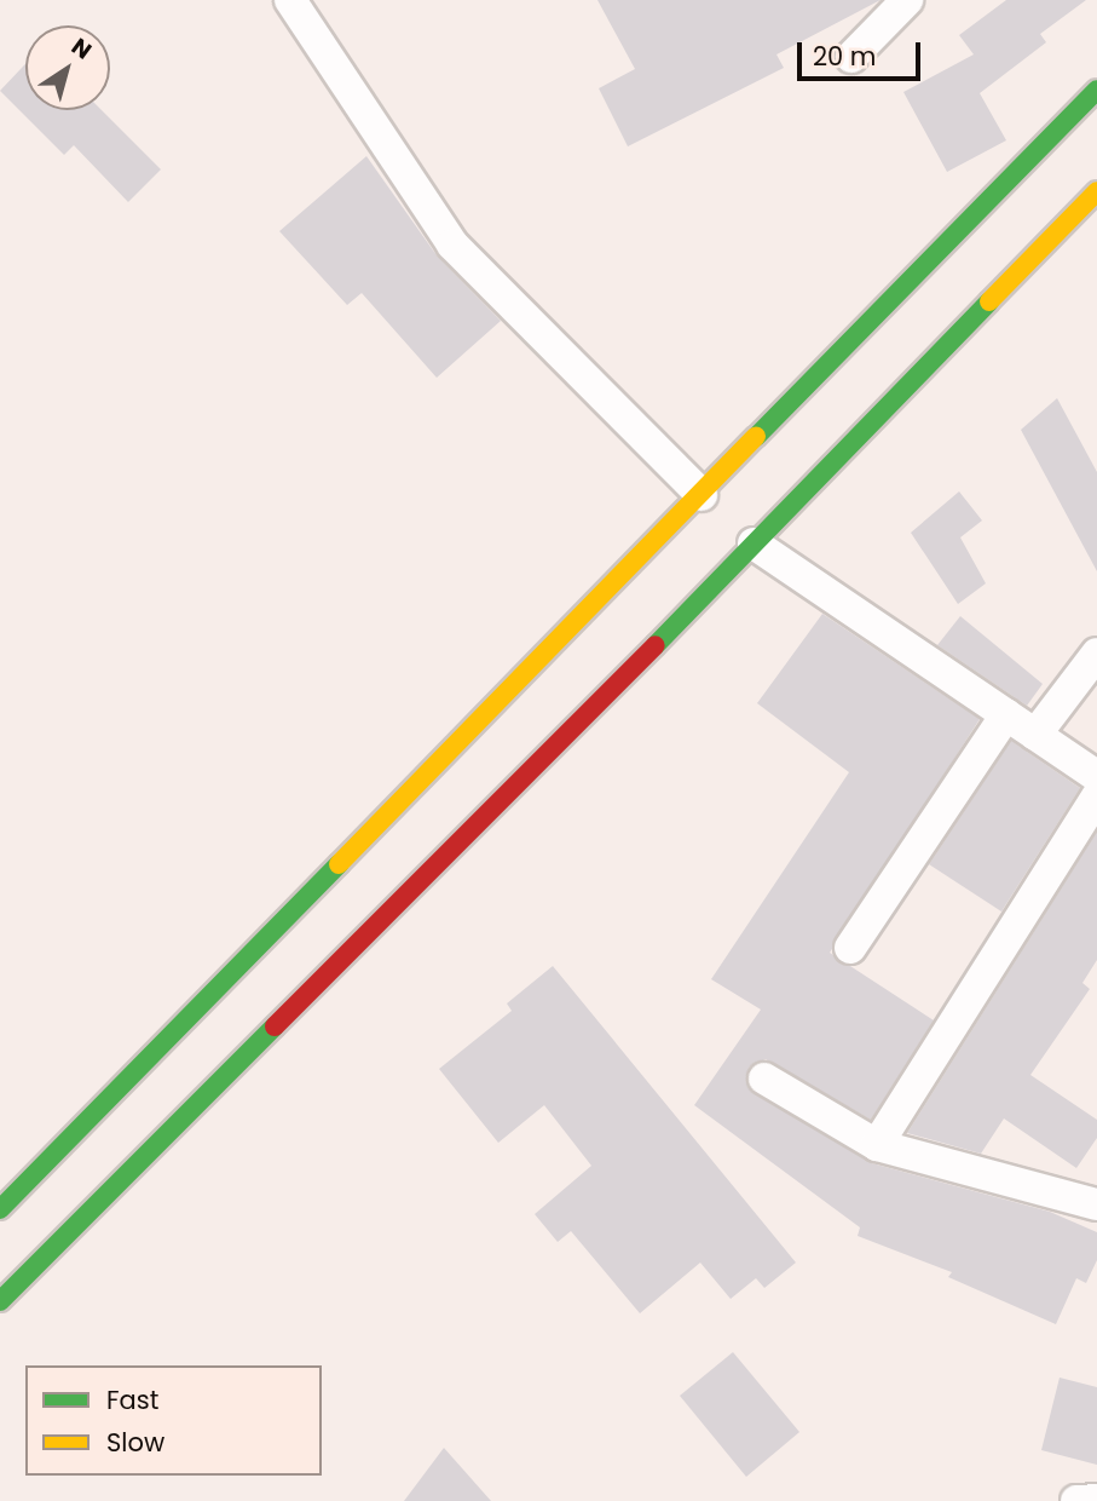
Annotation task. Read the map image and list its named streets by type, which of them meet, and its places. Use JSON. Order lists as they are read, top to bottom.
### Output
{
  "legend": ["Fast", "Slow"],
  "scale_bar": "20 m",
  "north": "top right"
}
